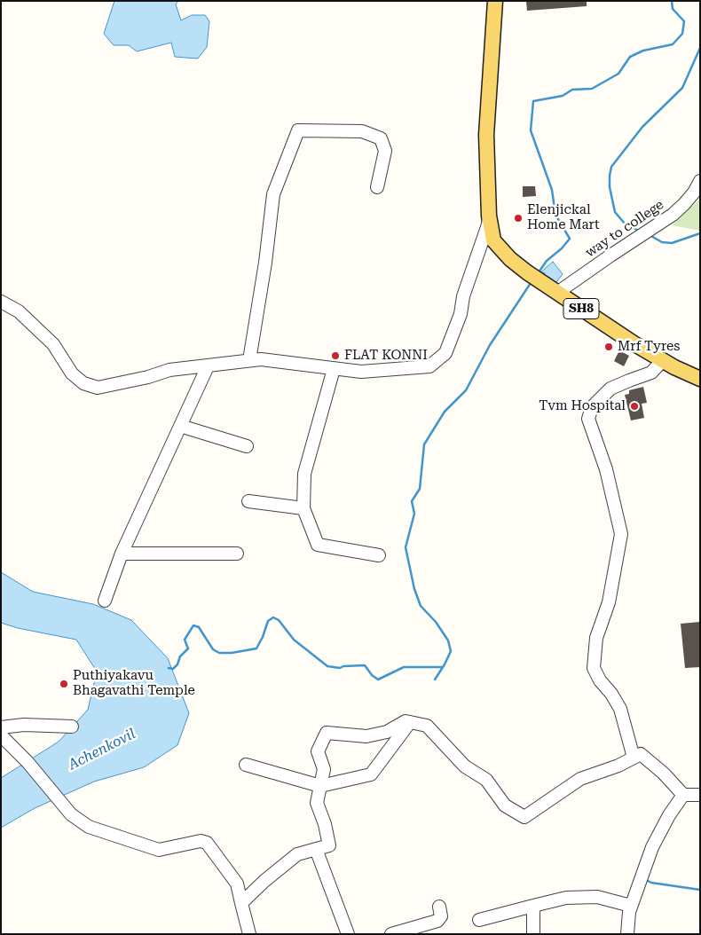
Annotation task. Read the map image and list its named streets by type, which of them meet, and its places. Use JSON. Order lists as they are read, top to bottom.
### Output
{
  "streets": {
    "main road": ["SH8"],
    "street": ["way to college"]
  },
  "crossings": [
    ["way to college", "SH8"]
  ],
  "water": ["Achenkovil"],
  "places": [
    "Elenjickal Home Mart",
    "Mrf Tyres",
    "FLAT KONNI",
    "Tvm Hospital",
    "Puthiyakavu Bhagavathi Temple"
  ]
}
